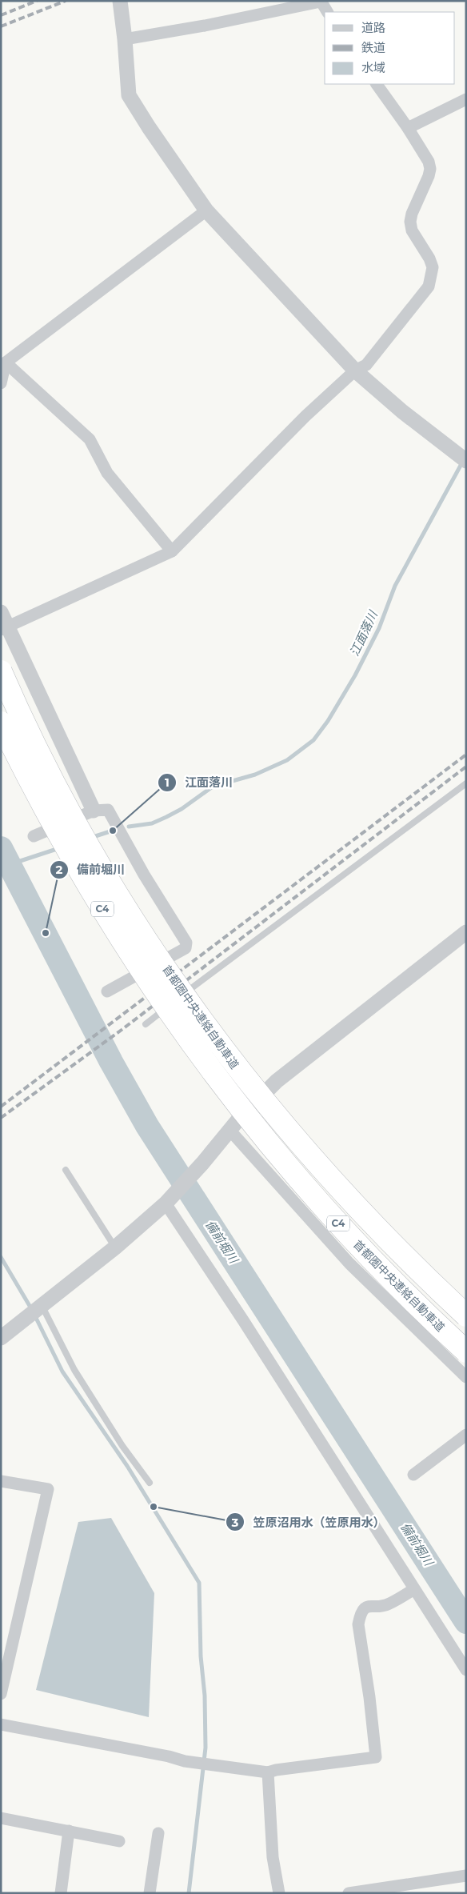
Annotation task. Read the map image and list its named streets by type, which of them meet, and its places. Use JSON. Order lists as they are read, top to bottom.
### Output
{
  "streets": {
    "highway": ["C4", "首都圏中央連絡自動車道"]
  },
  "water": ["江面落川", "備前堀川"],
  "places": ["江面落川", "備前堀川", "笠原沼用水（笠原用水）"],
  "legend": ["道路", "鉄道", "水域"]
}
